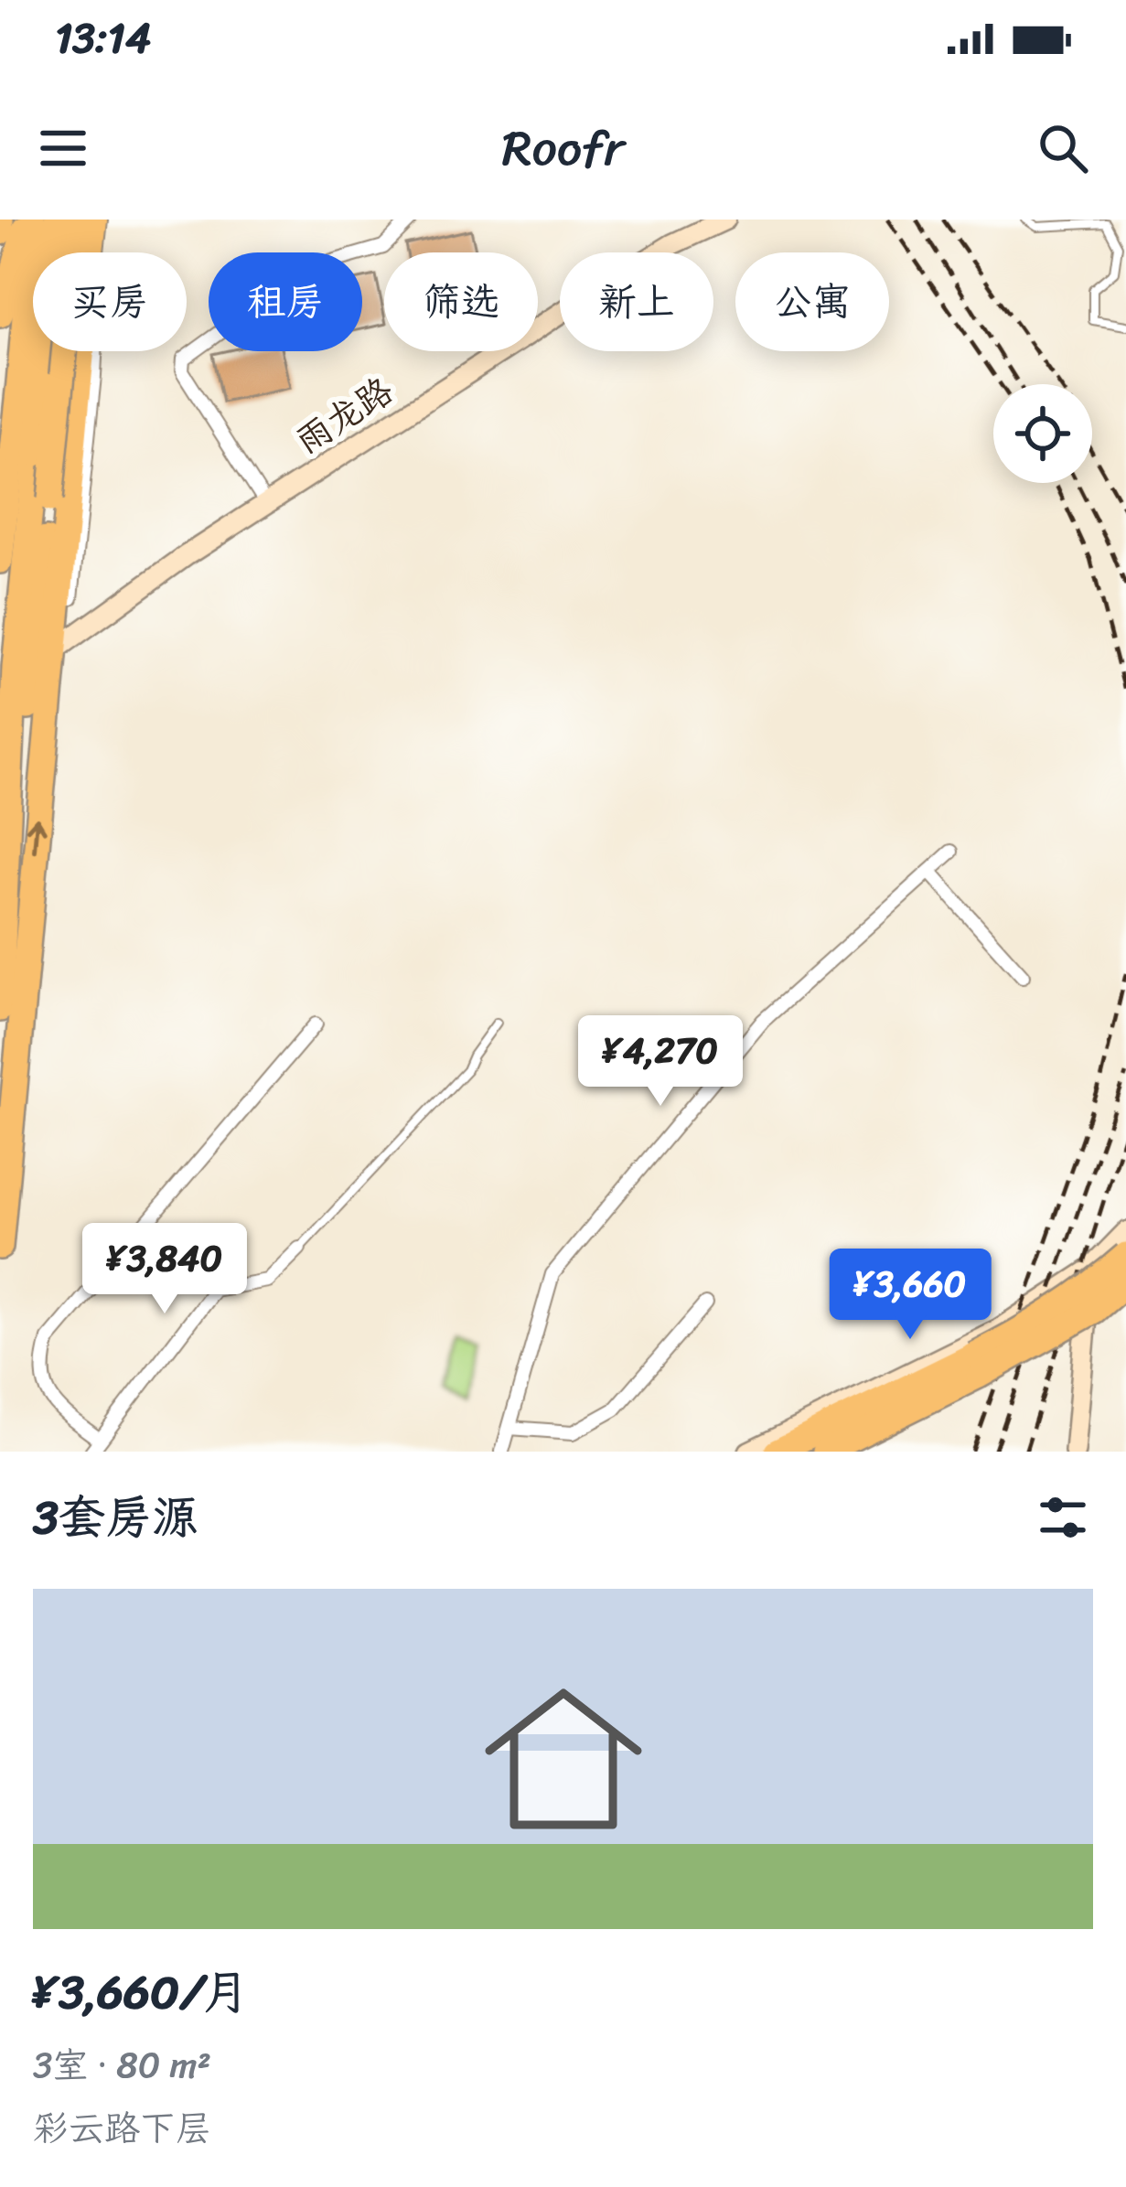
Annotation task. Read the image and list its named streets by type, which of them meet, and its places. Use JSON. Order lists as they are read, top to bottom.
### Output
{
  "streets": {
    "street": ["雨龙路"]
  },
  "page": {
    "status": "13:14",
    "header": "Roofr",
    "chip": [
      "买房",
      "租房",
      "筛选",
      "新上",
      "公寓"
    ],
    "price": ["¥4,270", "¥3,840", "¥3,660"],
    "heading": "3套房源",
    "list": [
      {
        "name": "¥3,660/月",
        "note": "3室 · 80 m² · 彩云路下层"
      }
    ]
  }
}
